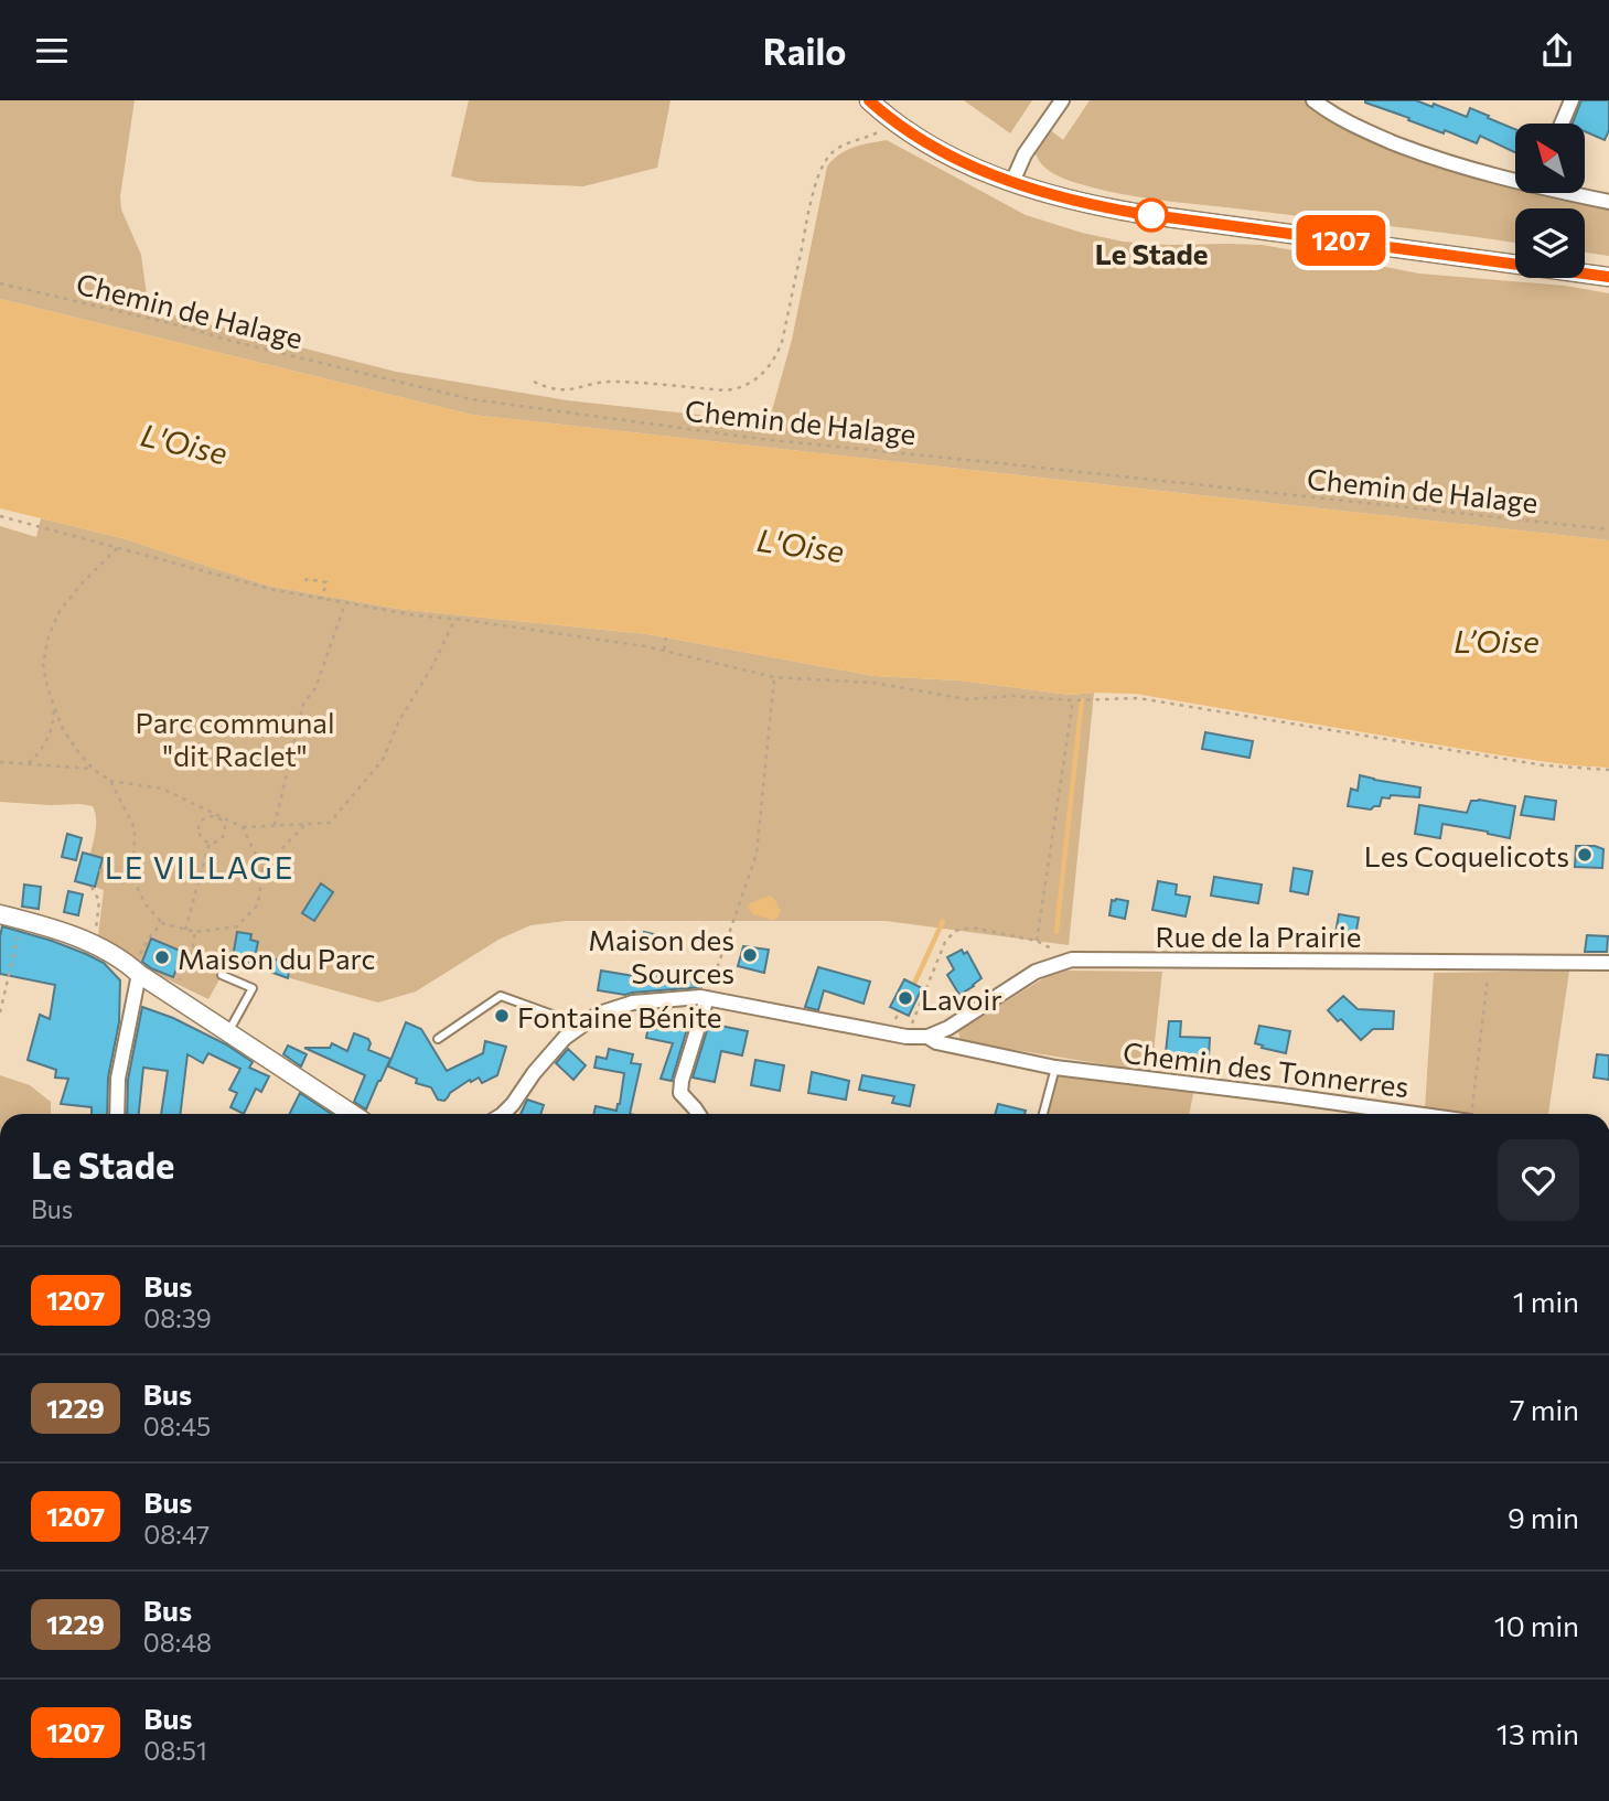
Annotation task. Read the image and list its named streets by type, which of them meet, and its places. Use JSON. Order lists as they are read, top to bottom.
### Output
{
  "streets": {
    "street": ["Rue de la Prairie", "Chemin des Tonnerres"],
    "path": ["Chemin de Halage"]
  },
  "crossings": [
    ["Rue de la Prairie", "Chemin des Tonnerres"]
  ],
  "districts": ["LE VILLAGE"],
  "water": ["L'Oise", "L’Oise"],
  "parks": ["Parc communal \"dit Raclet\""],
  "places": [
    "Le Stade",
    "Les Coquelicots",
    "Maison des Sources",
    "Maison du Parc",
    "Lavoir",
    "Fontaine Bénite"
  ],
  "lines": ["bus line 1207"],
  "north": "top left",
  "page": {
    "header": "Railo",
    "on_map": "1207",
    "heading": ["Le Stade", "Bus"],
    "list": [
      {
        "mark": "1207",
        "name": "Bus",
        "note": "08:39",
        "value": "1 min"
      },
      {
        "mark": "1229",
        "name": "Bus",
        "note": "08:45",
        "value": "7 min"
      },
      {
        "mark": "1207",
        "name": "Bus",
        "note": "08:47",
        "value": "9 min"
      },
      {
        "mark": "1229",
        "name": "Bus",
        "note": "08:48",
        "value": "10 min"
      },
      {
        "mark": "1207",
        "name": "Bus",
        "note": "08:51",
        "value": "13 min"
      }
    ]
  }
}
